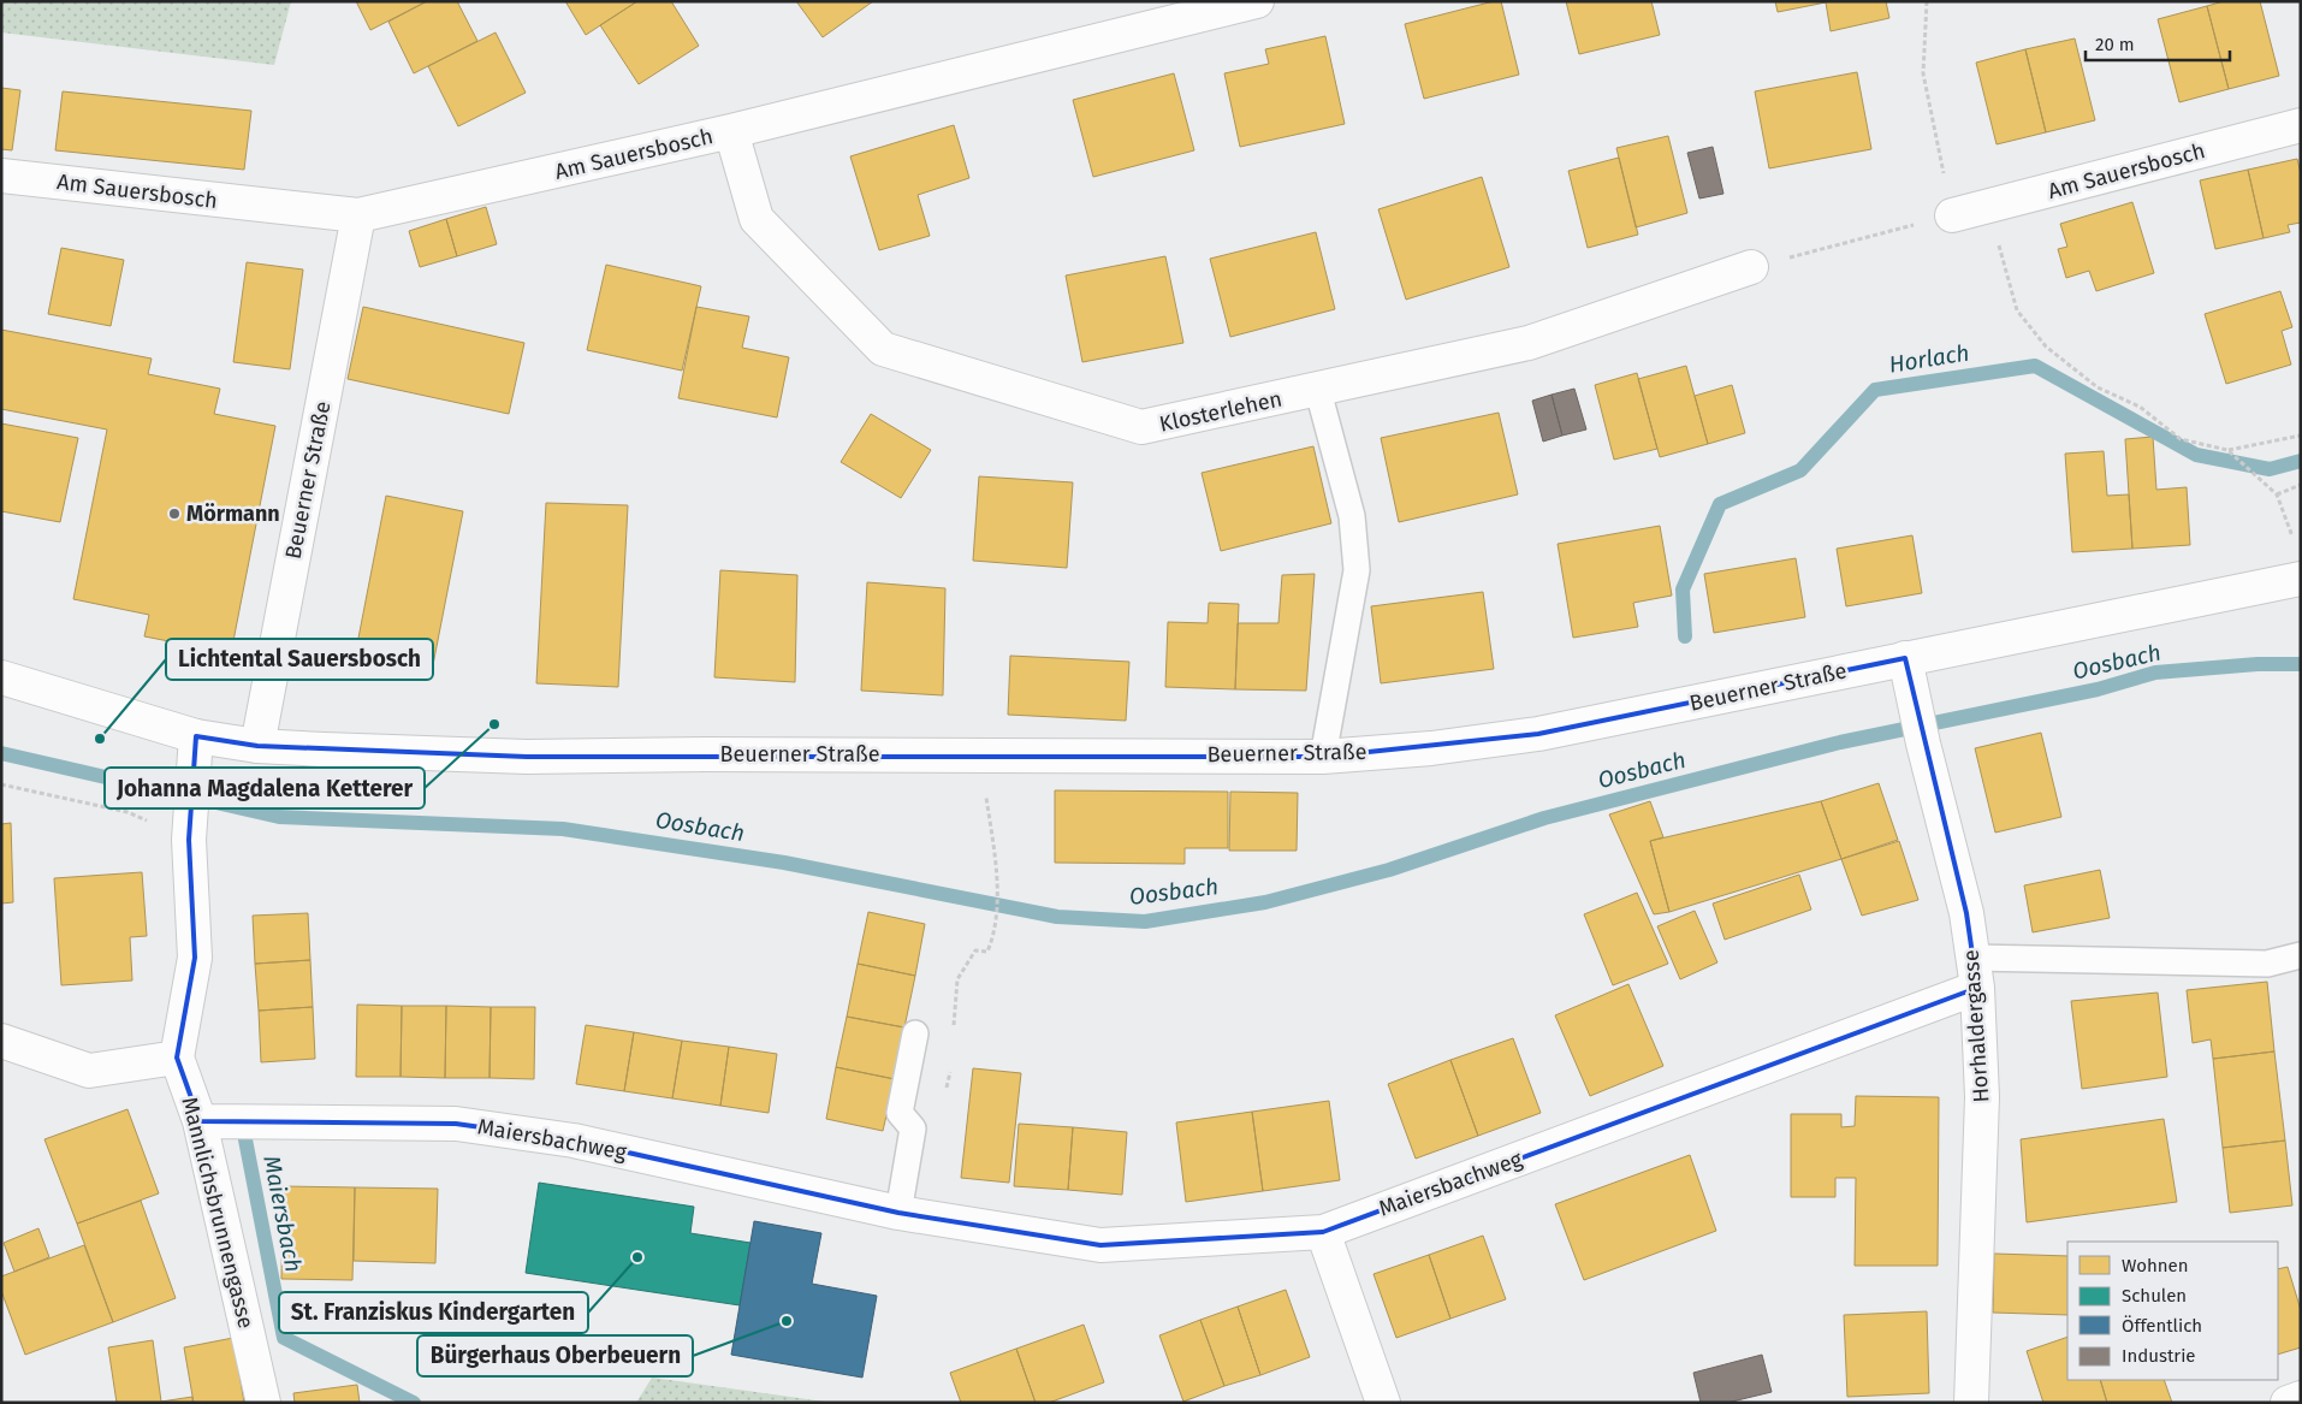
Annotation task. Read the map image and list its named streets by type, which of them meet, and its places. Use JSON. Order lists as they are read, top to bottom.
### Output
{
  "streets": {
    "street": [
      "Am Sauersbosch",
      "Klosterlehen",
      "Beuerner Straße",
      "Horhaldergasse",
      "Maiersbachweg",
      "Mannlichsbrunnengasse"
    ]
  },
  "crossings": [
    ["Am Sauersbosch", "Klosterlehen"],
    ["Am Sauersbosch", "Beuerner Straße"],
    ["Beuerner Straße", "Horhaldergasse"],
    ["Beuerner Straße", "Mannlichsbrunnengasse"],
    ["Horhaldergasse", "Maiersbachweg"],
    ["Maiersbachweg", "Mannlichsbrunnengasse"]
  ],
  "water": ["Horlach", "Oosbach", "Maiersbach"],
  "places": [
    "Mörmann",
    "Johanna Magdalena Ketterer",
    "Lichtental Sauersbosch",
    "St. Franziskus Kindergarten",
    "Bürgerhaus Oberbeuern"
  ],
  "legend": [
    "Wohnen",
    "Schulen",
    "Öffentlich",
    "Industrie"
  ],
  "scale_bar": "20 m"
}
